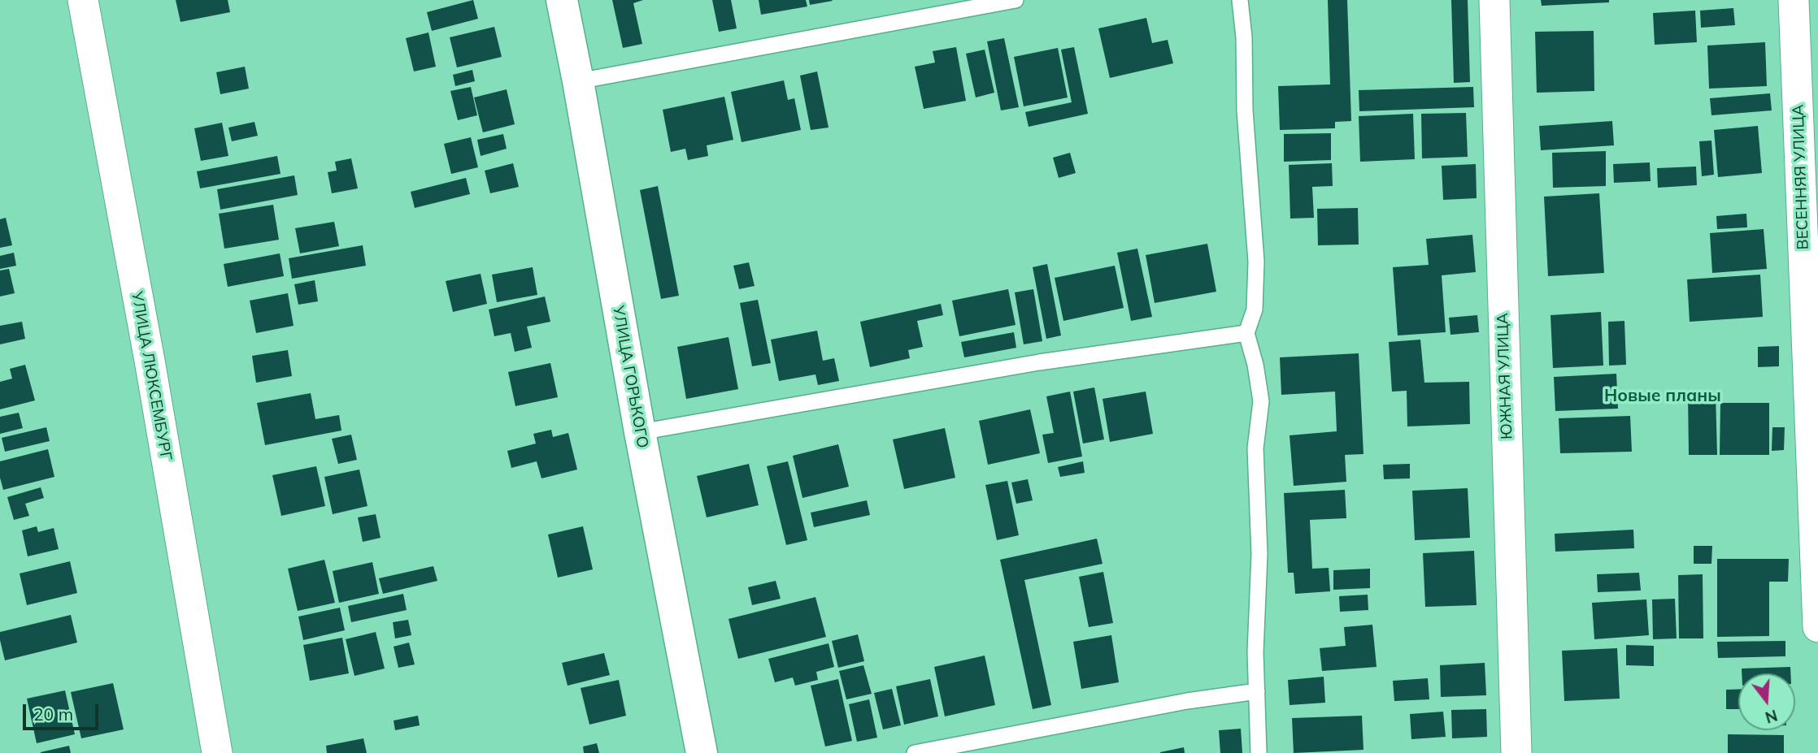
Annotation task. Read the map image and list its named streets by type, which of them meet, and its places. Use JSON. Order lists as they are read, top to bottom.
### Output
{
  "streets": {
    "street": [
      "ВЕСЕННЯЯ УЛИЦА",
      "УЛИЦА ЛЮКСЕМБУРГ",
      "ЮЖНАЯ УЛИЦА",
      "УЛИЦА ГОРЬКОГО"
    ]
  },
  "districts": ["Новые планы"],
  "scale_bar": "20 m",
  "north": "bottom"
}
